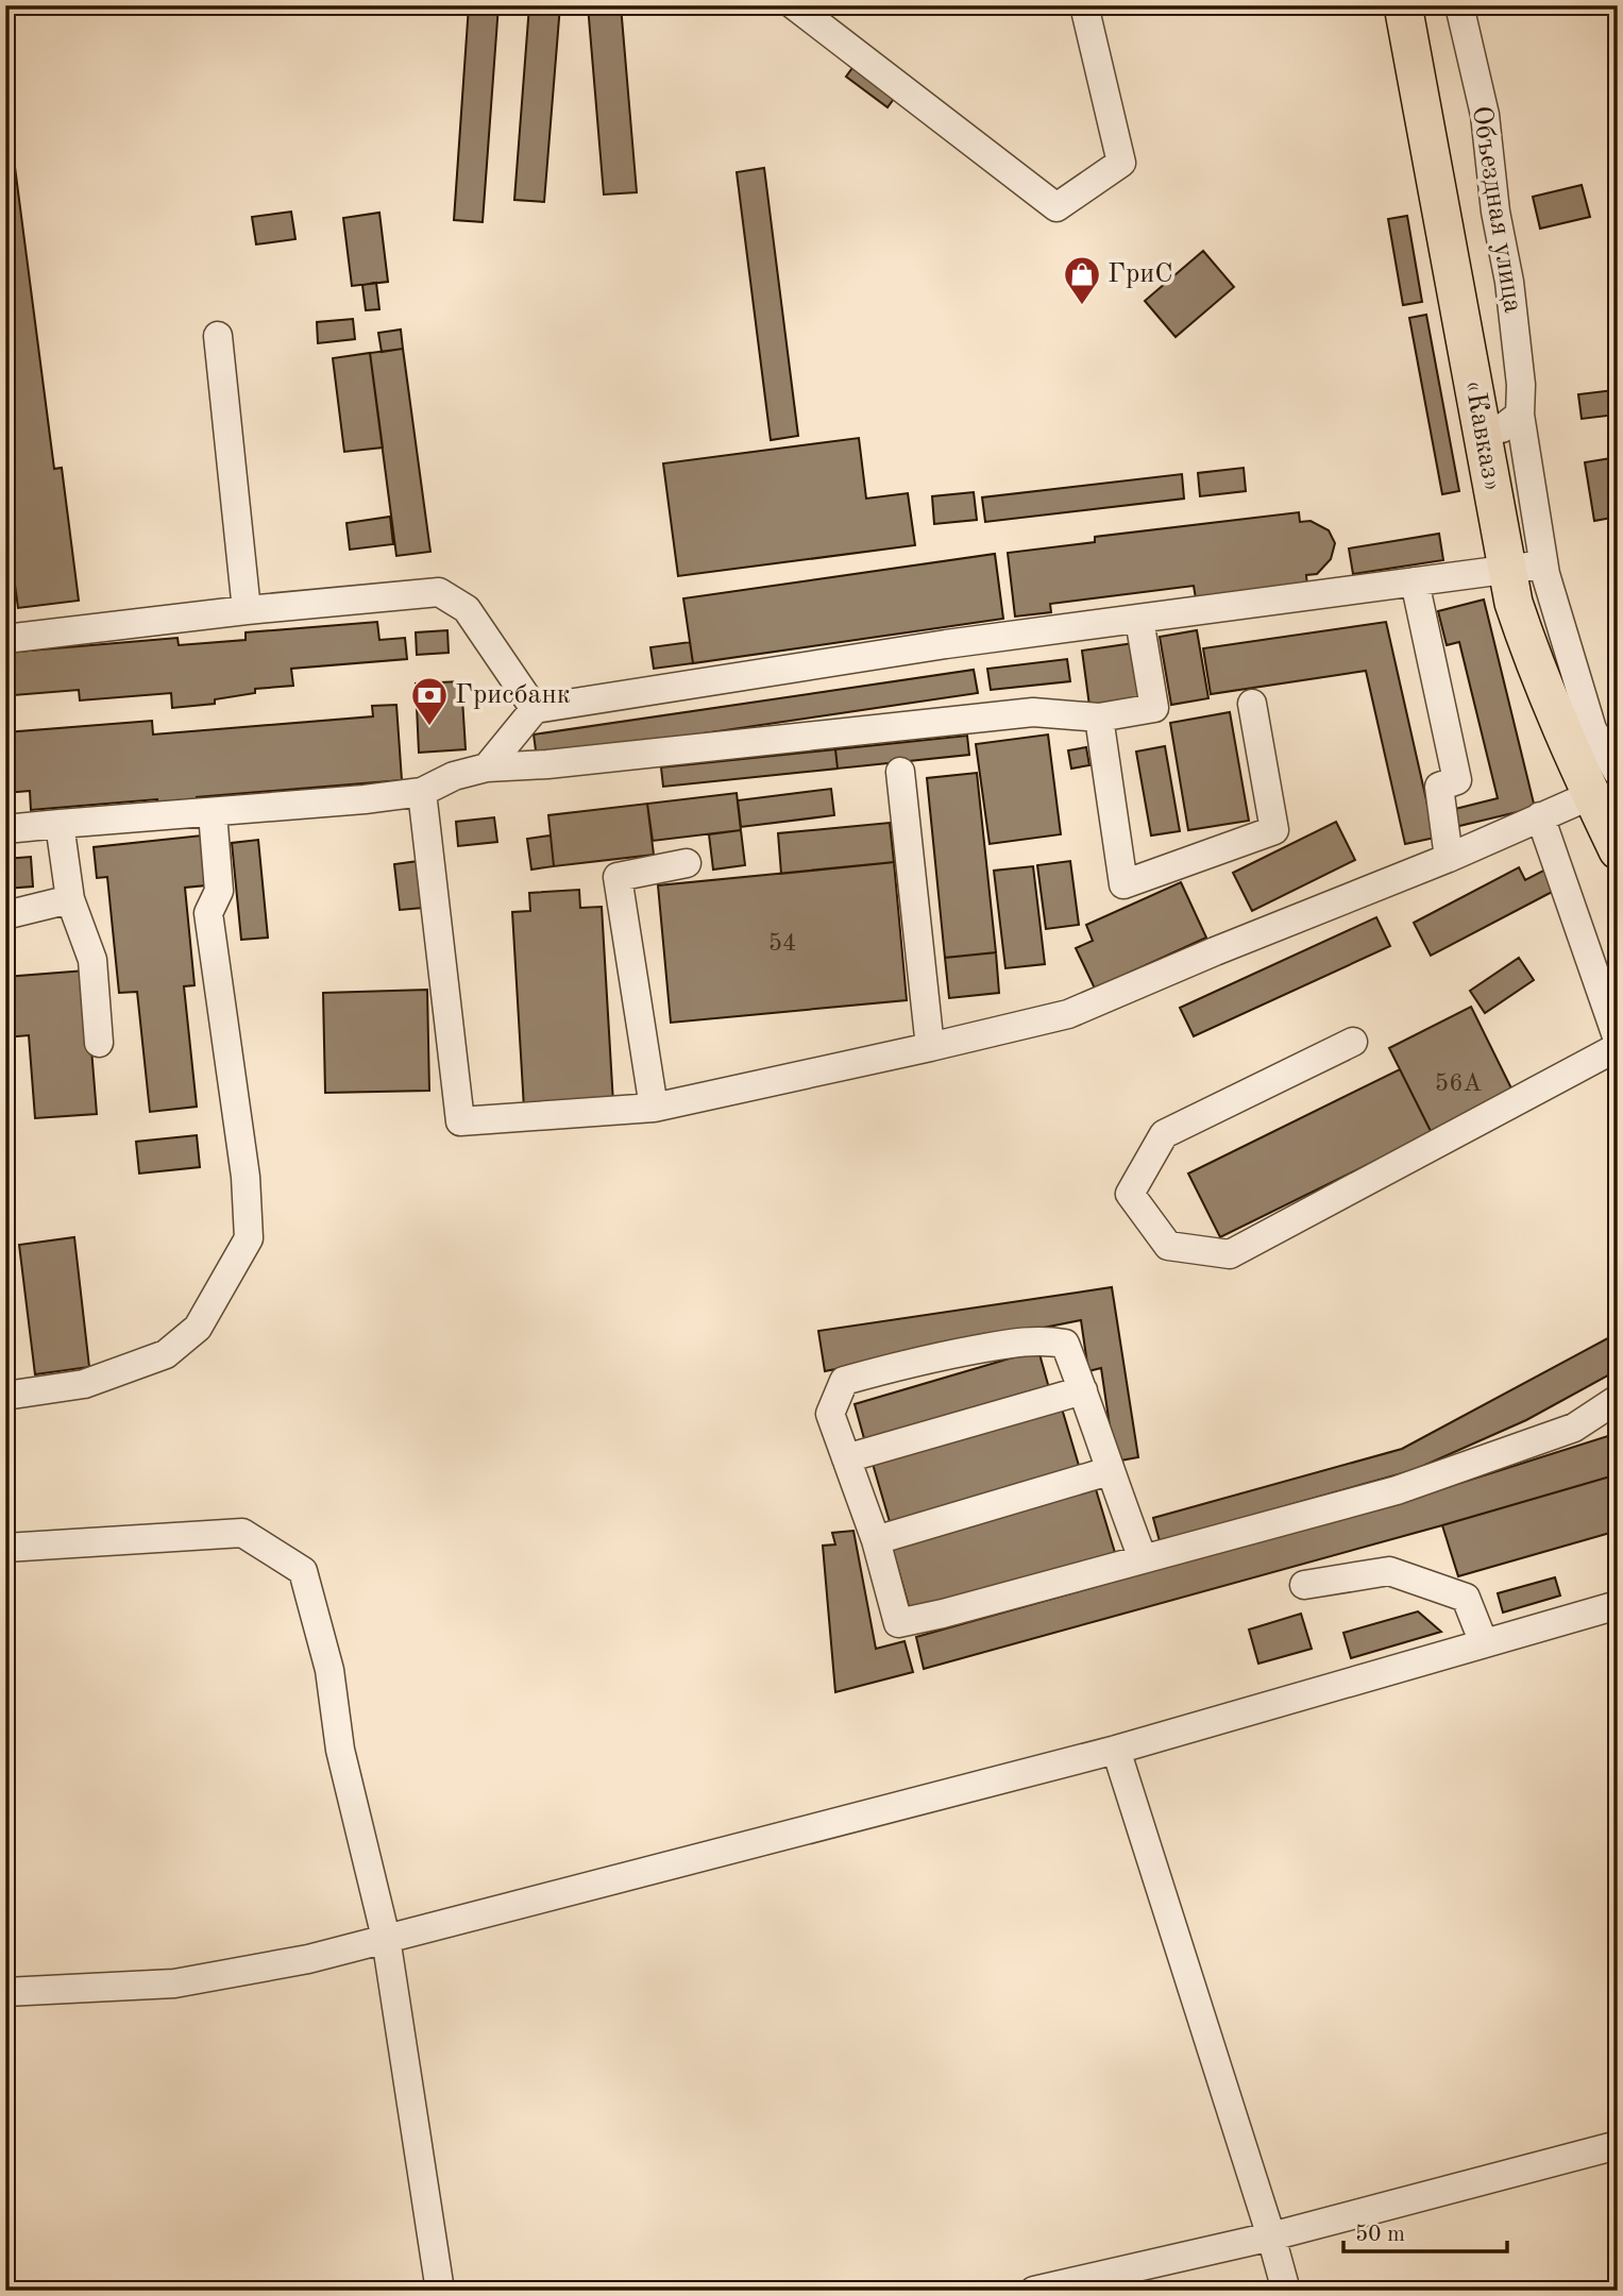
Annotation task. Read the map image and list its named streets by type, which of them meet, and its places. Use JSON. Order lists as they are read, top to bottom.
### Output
{
  "streets": {
    "main road": ["«Кавказ»"],
    "street": ["Объездная улица"]
  },
  "crossings": [
    ["Объездная улица", "«Кавказ»"]
  ],
  "places": {
    "shop": ["ГриС"],
    "bank": ["Грисбанк"]
  },
  "house_numbers": ["54", "56А"],
  "scale_bar": "50 m"
}
